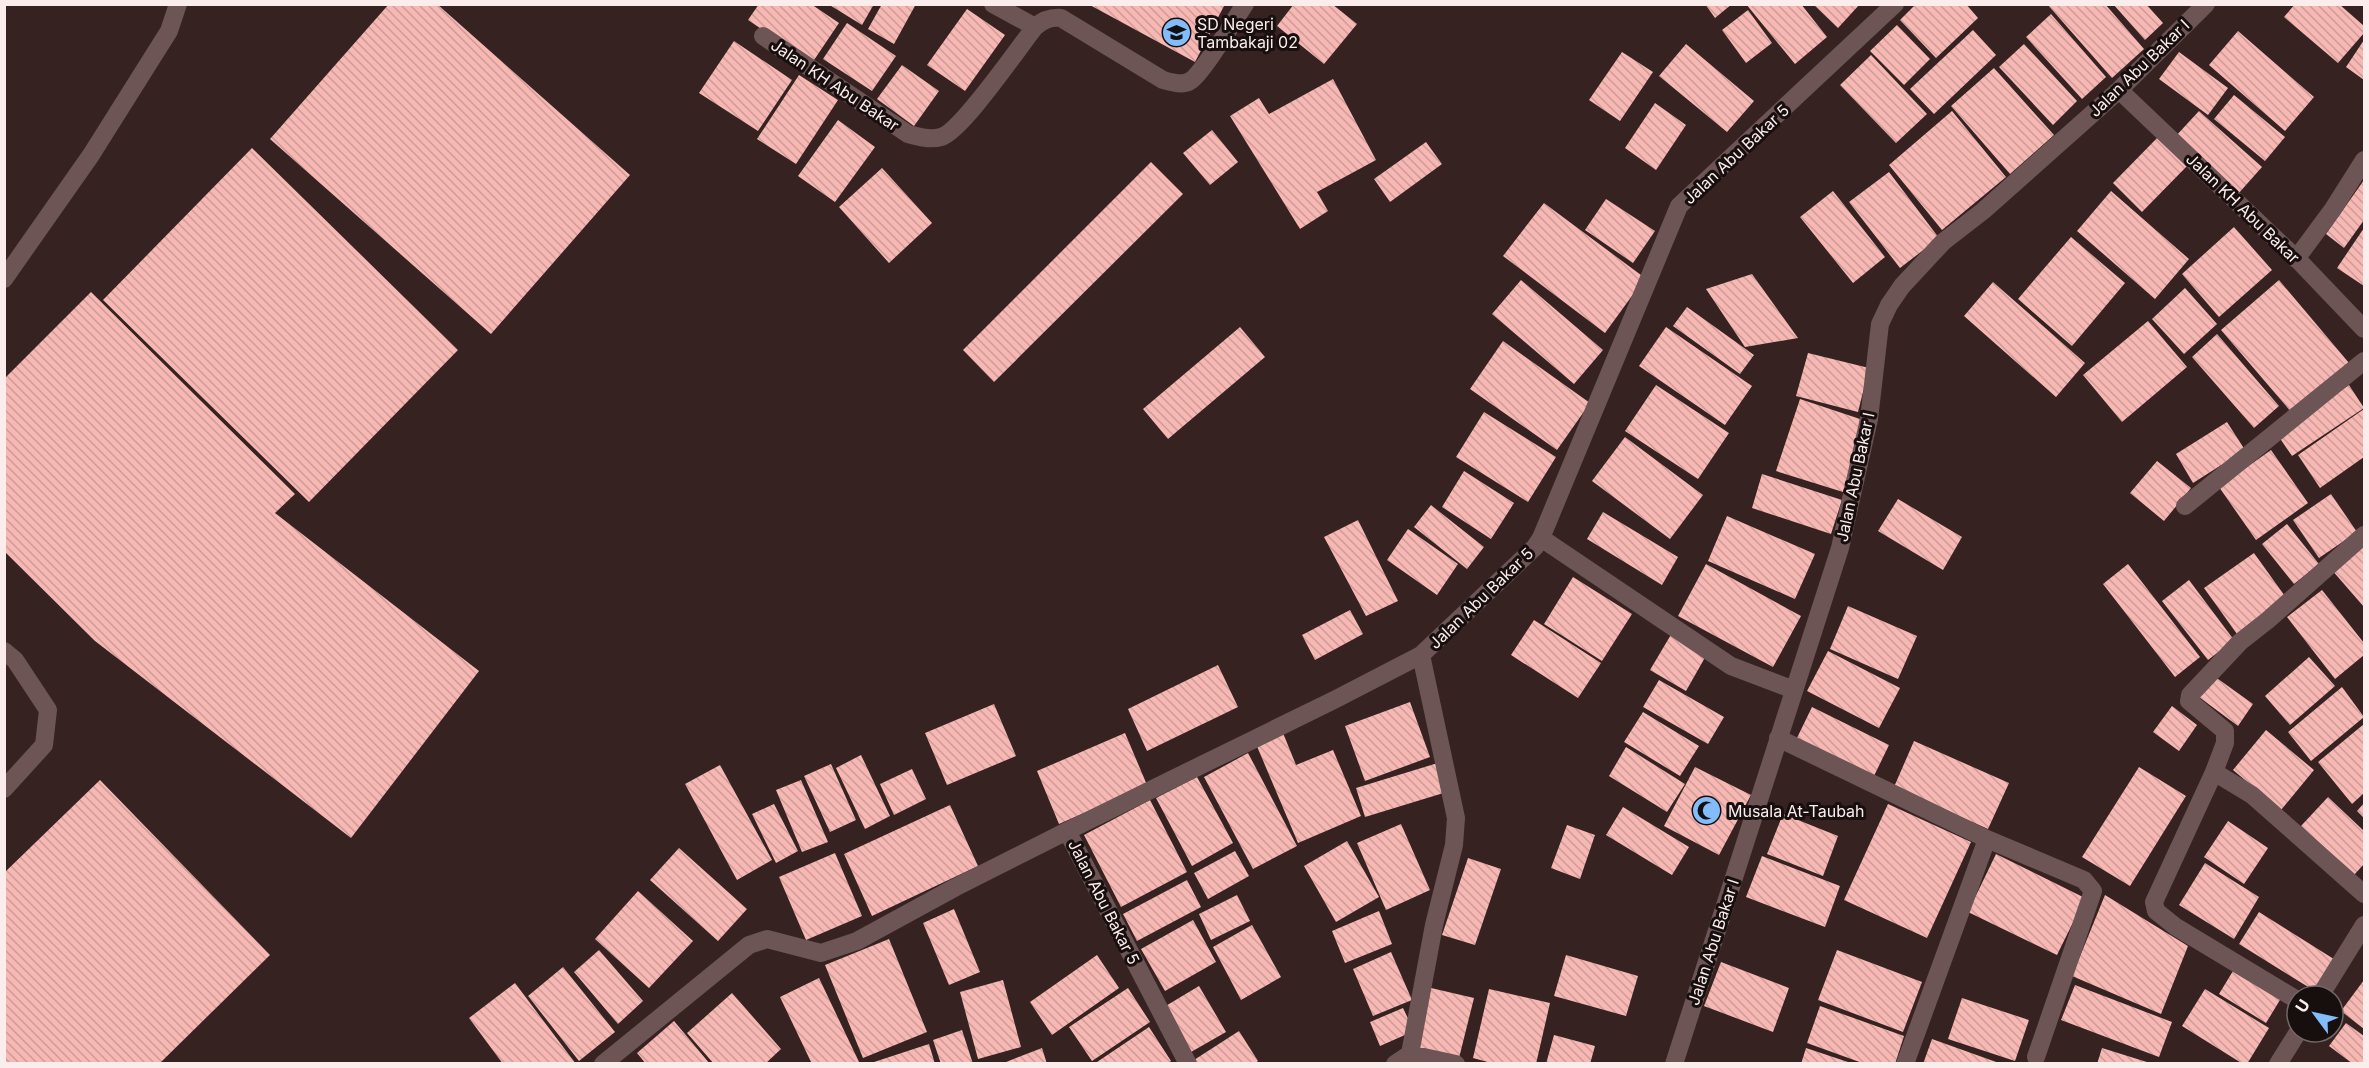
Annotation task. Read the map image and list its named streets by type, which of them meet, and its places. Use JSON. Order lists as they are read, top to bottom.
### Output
{
  "streets": {
    "street": ["Jalan Abu Bakar I", "Jalan KH Abu Bakar", "Jalan Abu Bakar 5"]
  },
  "crossings": [
    ["Jalan Abu Bakar I", "Jalan KH Abu Bakar"]
  ],
  "places": {
    "school or university": ["SD Negeri Tambakaji 02"],
    "mosque": ["Musala At-Taubah"]
  },
  "north": "top left"
}
